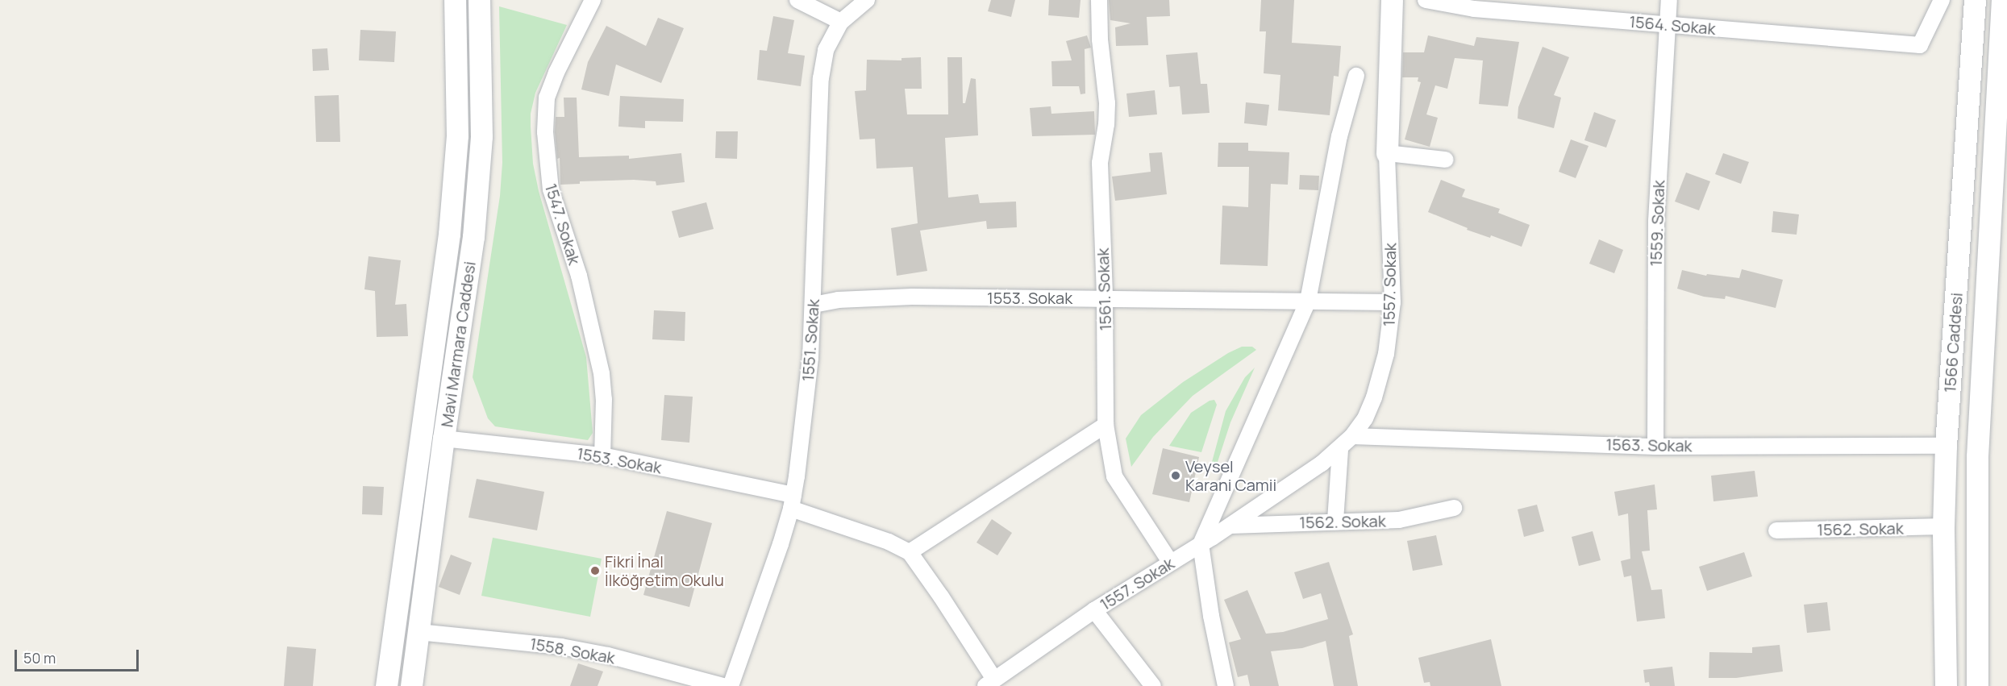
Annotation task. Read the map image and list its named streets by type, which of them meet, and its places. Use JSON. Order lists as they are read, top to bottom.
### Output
{
  "streets": {
    "street": [
      "1564. Sokak",
      "1559. Sokak",
      "1547. Sokak",
      "1557. Sokak",
      "1561. Sokak",
      "1553. Sokak",
      "1551. Sokak",
      "1566 Caddesi",
      "Mavi Marmara Caddesi",
      "1563. Sokak",
      "1562. Sokak",
      "1558. Sokak"
    ]
  },
  "crossings": [
    ["1564. Sokak", "1559. Sokak"],
    ["1559. Sokak", "1563. Sokak"],
    ["1547. Sokak", "1553. Sokak"],
    ["1557. Sokak", "1561. Sokak"],
    ["1557. Sokak", "1553. Sokak"],
    ["1557. Sokak", "1563. Sokak"],
    ["1557. Sokak", "1562. Sokak"],
    ["1561. Sokak", "1553. Sokak"],
    ["1553. Sokak", "1551. Sokak"],
    ["1553. Sokak", "Mavi Marmara Caddesi"],
    ["1566 Caddesi", "1563. Sokak"],
    ["1566 Caddesi", "1562. Sokak"],
    ["Mavi Marmara Caddesi", "1558. Sokak"]
  ],
  "places": ["Veysel Karani Camii", "Fikri İnal İlköğretim Okulu"],
  "scale_bar": "50 m"
}
